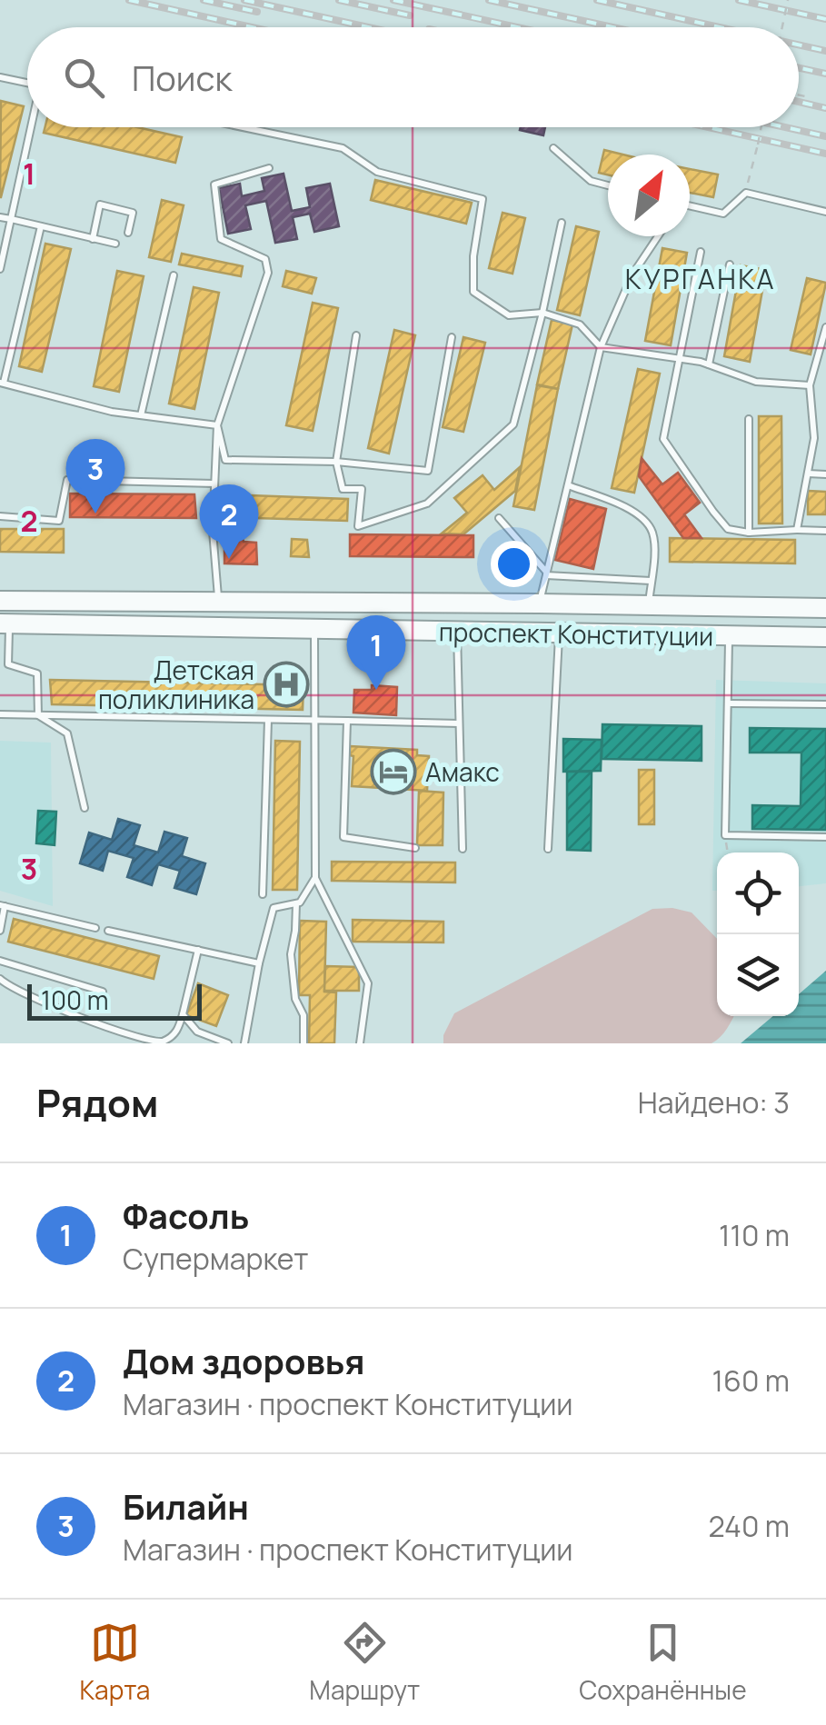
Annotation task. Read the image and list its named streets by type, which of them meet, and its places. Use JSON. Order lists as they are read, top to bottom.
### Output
{
  "streets": {
    "main road": ["проспект Конституции"]
  },
  "districts": ["КУРГАНКА"],
  "places": {
    "hospital": ["Детская поликлиника"],
    "hotel": ["Амакс"]
  },
  "scale_bar": "100 m",
  "north": "top right",
  "page": {
    "search": "Поиск",
    "pins": ["3", "2", "1"],
    "scale": "100 m",
    "heading": ["Рядом", "Найдено: 3"],
    "list": [
      {
        "mark": "1",
        "name": "Фасоль",
        "note": "Супермаркет",
        "value": "110 m"
      },
      {
        "mark": "2",
        "name": "Дом здоровья",
        "note": "Магазин · проспект Конституции",
        "value": "160 m"
      },
      {
        "mark": "3",
        "name": "Билайн",
        "note": "Магазин · проспект Конституции",
        "value": "240 m"
      }
    ],
    "nav": ["Карта", "Маршрут", "Сохранённые"]
  },
  "grid": {
    "rows": ["1", "2", "3"]
  }
}
